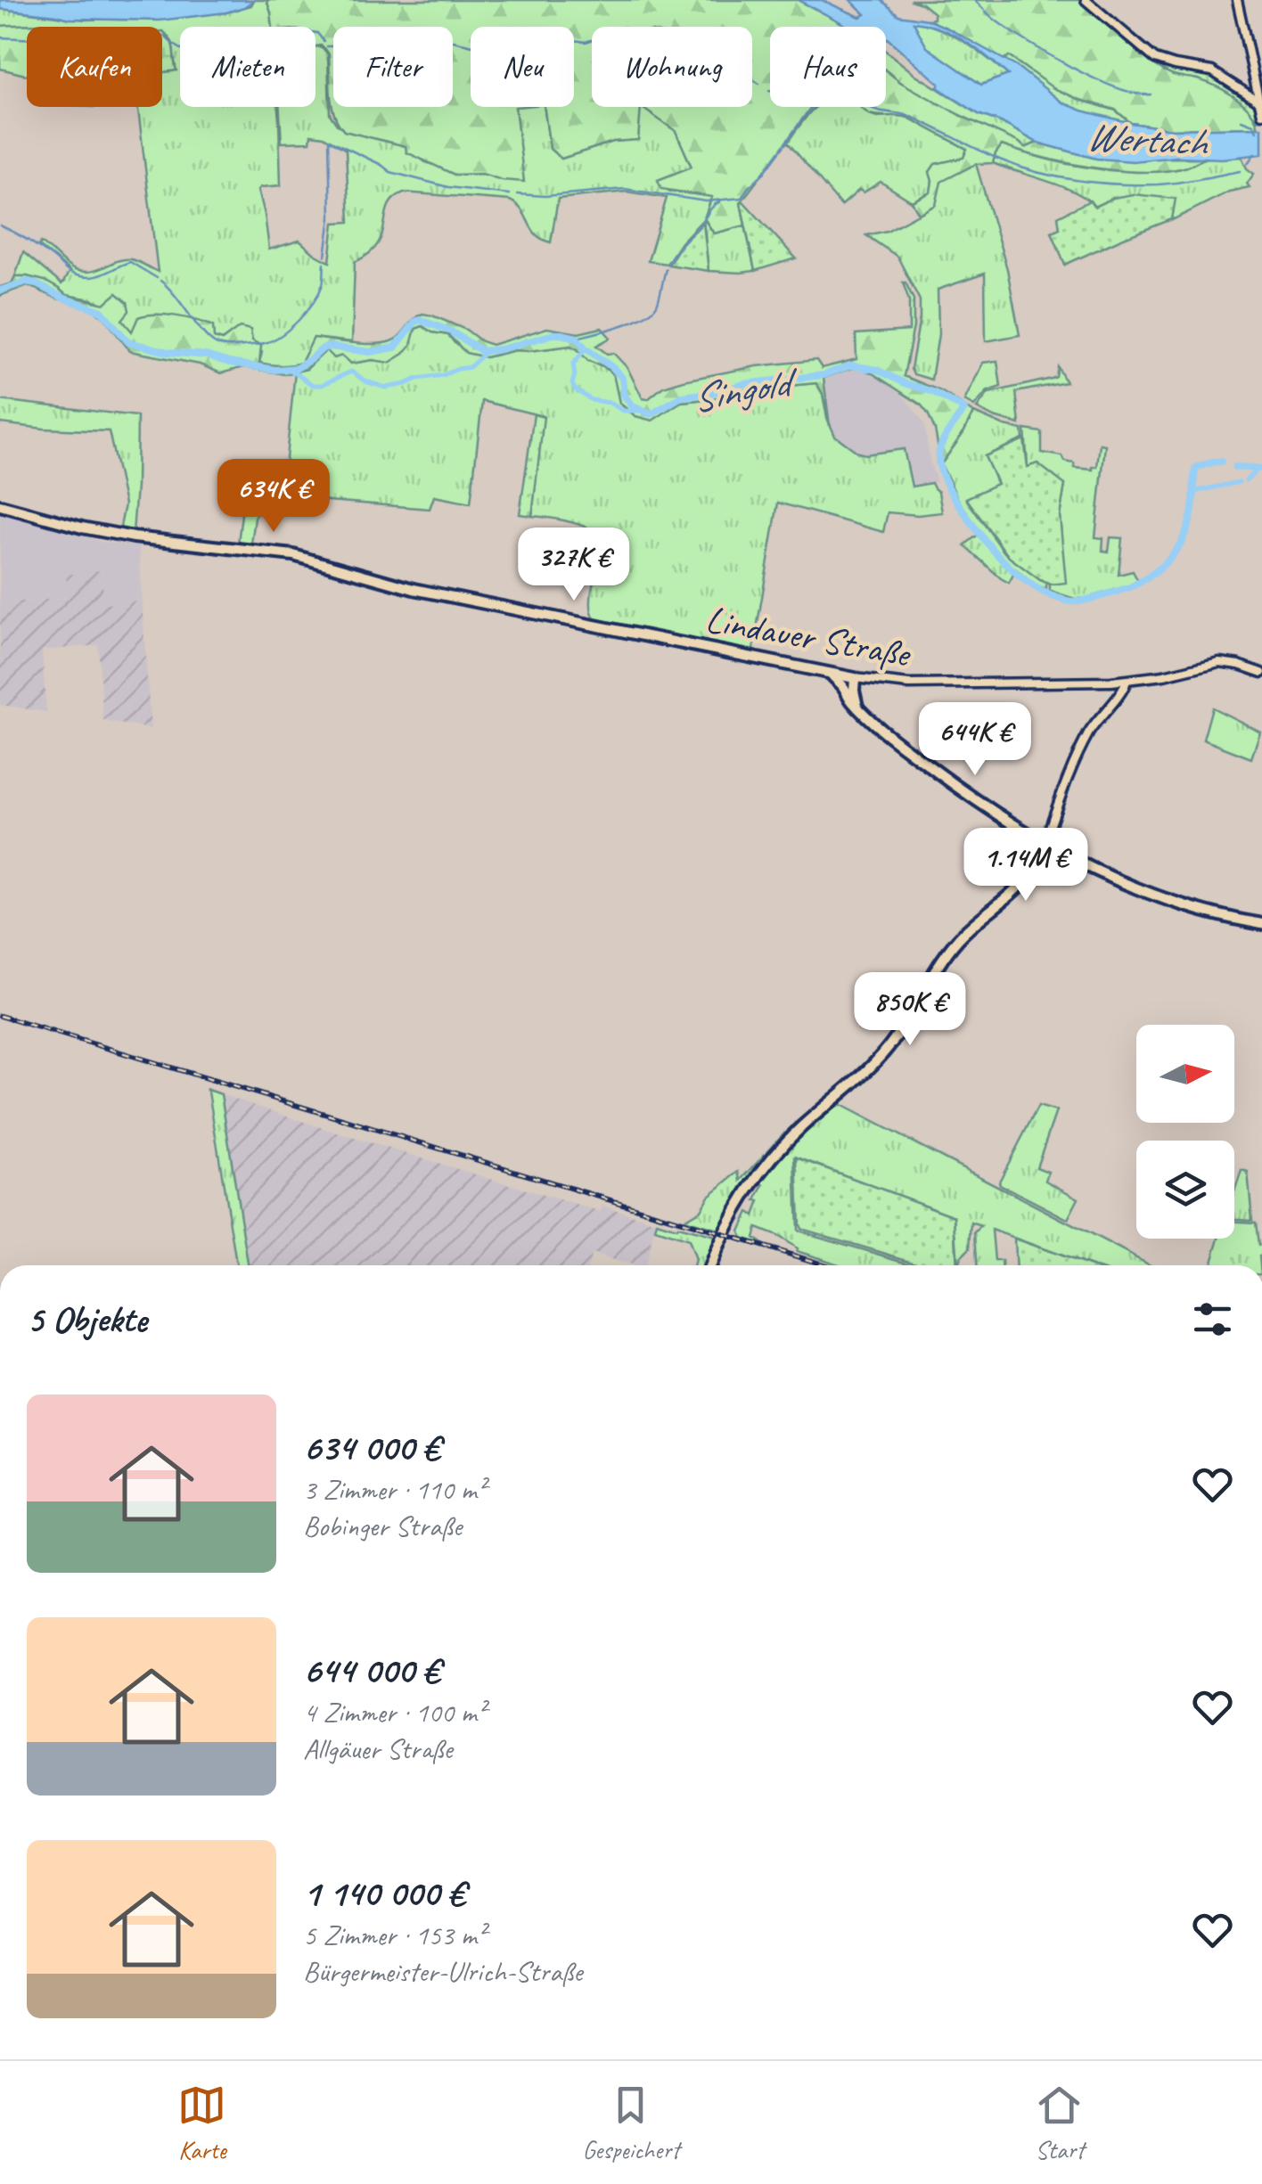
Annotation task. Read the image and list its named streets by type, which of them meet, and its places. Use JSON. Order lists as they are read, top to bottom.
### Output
{
  "streets": {
    "main road": ["Lindauer Straße"]
  },
  "water": ["Wertach", "Singold"],
  "north": "right",
  "page": {
    "chip": [
      "Kaufen",
      "Mieten",
      "Filter",
      "Neu",
      "Wohnung",
      "Haus"
    ],
    "price": [
      "634K €",
      "327K €",
      "644K €",
      "1.14M €",
      "850K €"
    ],
    "heading": "5 Objekte",
    "list": [
      {
        "name": "634 000 €",
        "note": "3 Zimmer · 110 m² · Bobinger Straße"
      },
      {
        "name": "644 000 €",
        "note": "4 Zimmer · 100 m² · Allgäuer Straße"
      },
      {
        "name": "1 140 000 €",
        "note": "5 Zimmer · 153 m² · Bürgermeister-Ulrich-Straße"
      }
    ],
    "tabs": ["Karte", "Gespeichert", "Start"]
  }
}
